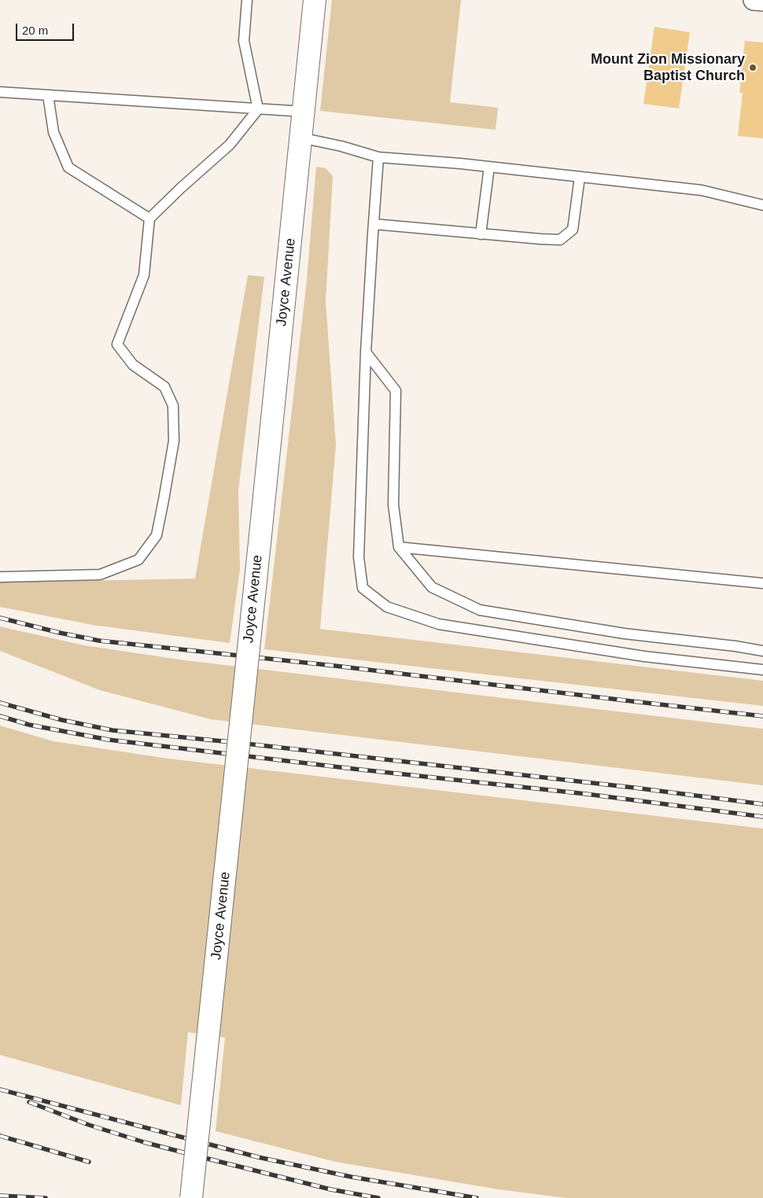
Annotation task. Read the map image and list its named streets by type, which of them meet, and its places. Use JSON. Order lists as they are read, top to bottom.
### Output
{
  "streets": {
    "street": ["Joyce Avenue"]
  },
  "places": ["Mount Zion Missionary Baptist Church"],
  "scale_bar": "20 m"
}
